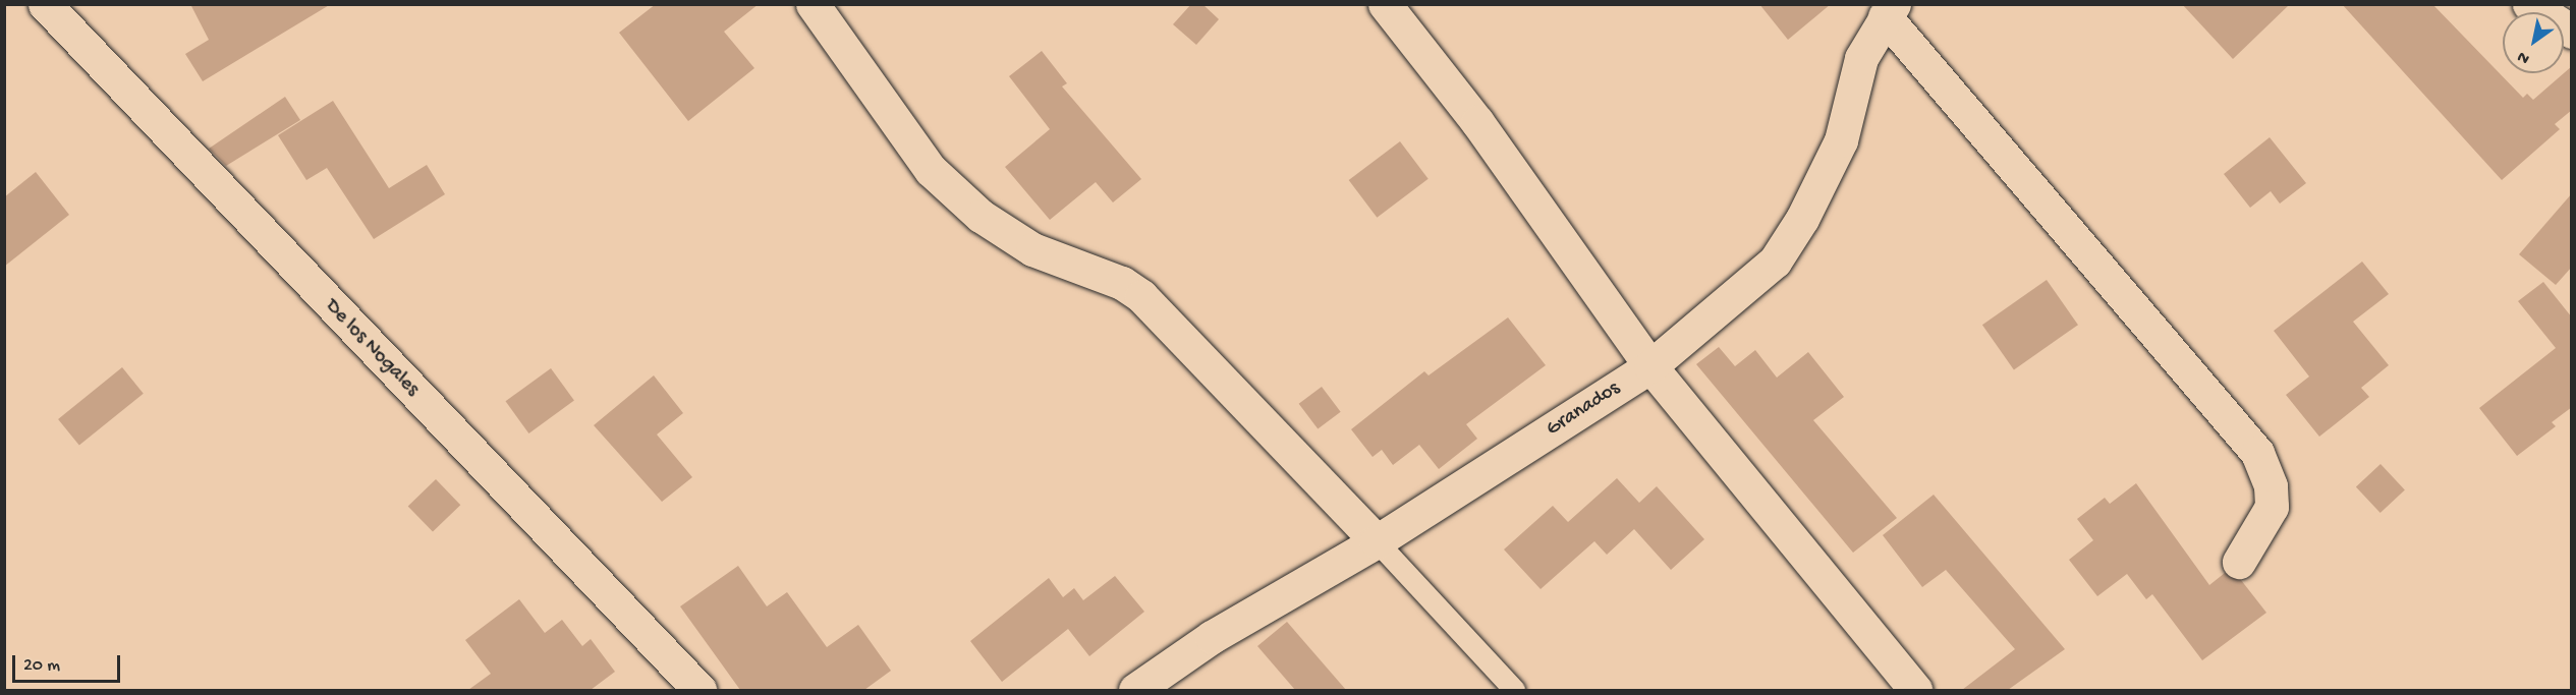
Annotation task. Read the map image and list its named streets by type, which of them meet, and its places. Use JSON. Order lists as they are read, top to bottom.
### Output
{
  "streets": {
    "street": ["De los Nogales", "Granados"]
  },
  "scale_bar": "20 m",
  "north": "bottom left"
}
